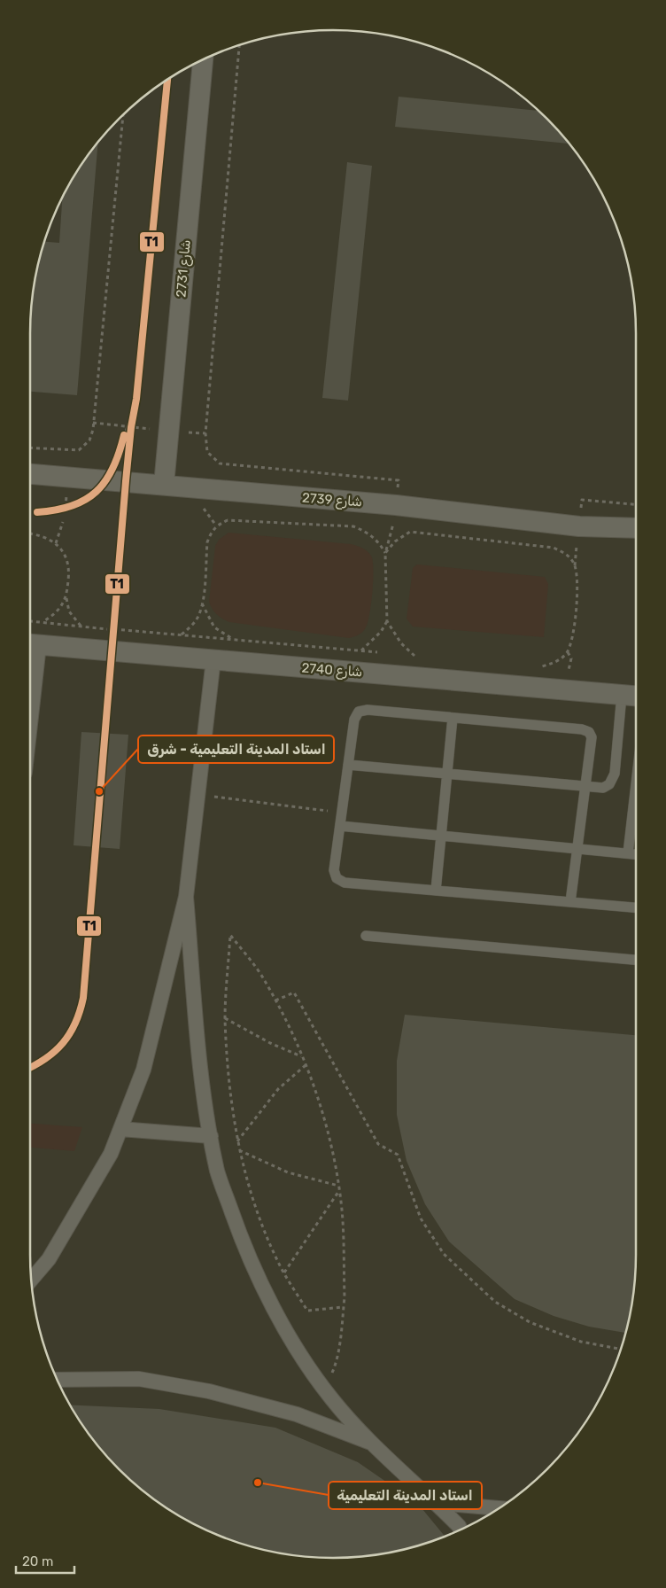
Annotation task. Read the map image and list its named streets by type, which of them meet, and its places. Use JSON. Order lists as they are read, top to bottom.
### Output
{
  "streets": {
    "street": ["شارع 2731", "شارع 2739", "شارع 2740"]
  },
  "crossings": [
    ["شارع 2731", "شارع 2739"]
  ],
  "places": ["استاد المدينة التعليمية - شرق", "استاد المدينة التعليمية"],
  "lines": ["transit line T1"],
  "scale_bar": "20 m"
}
